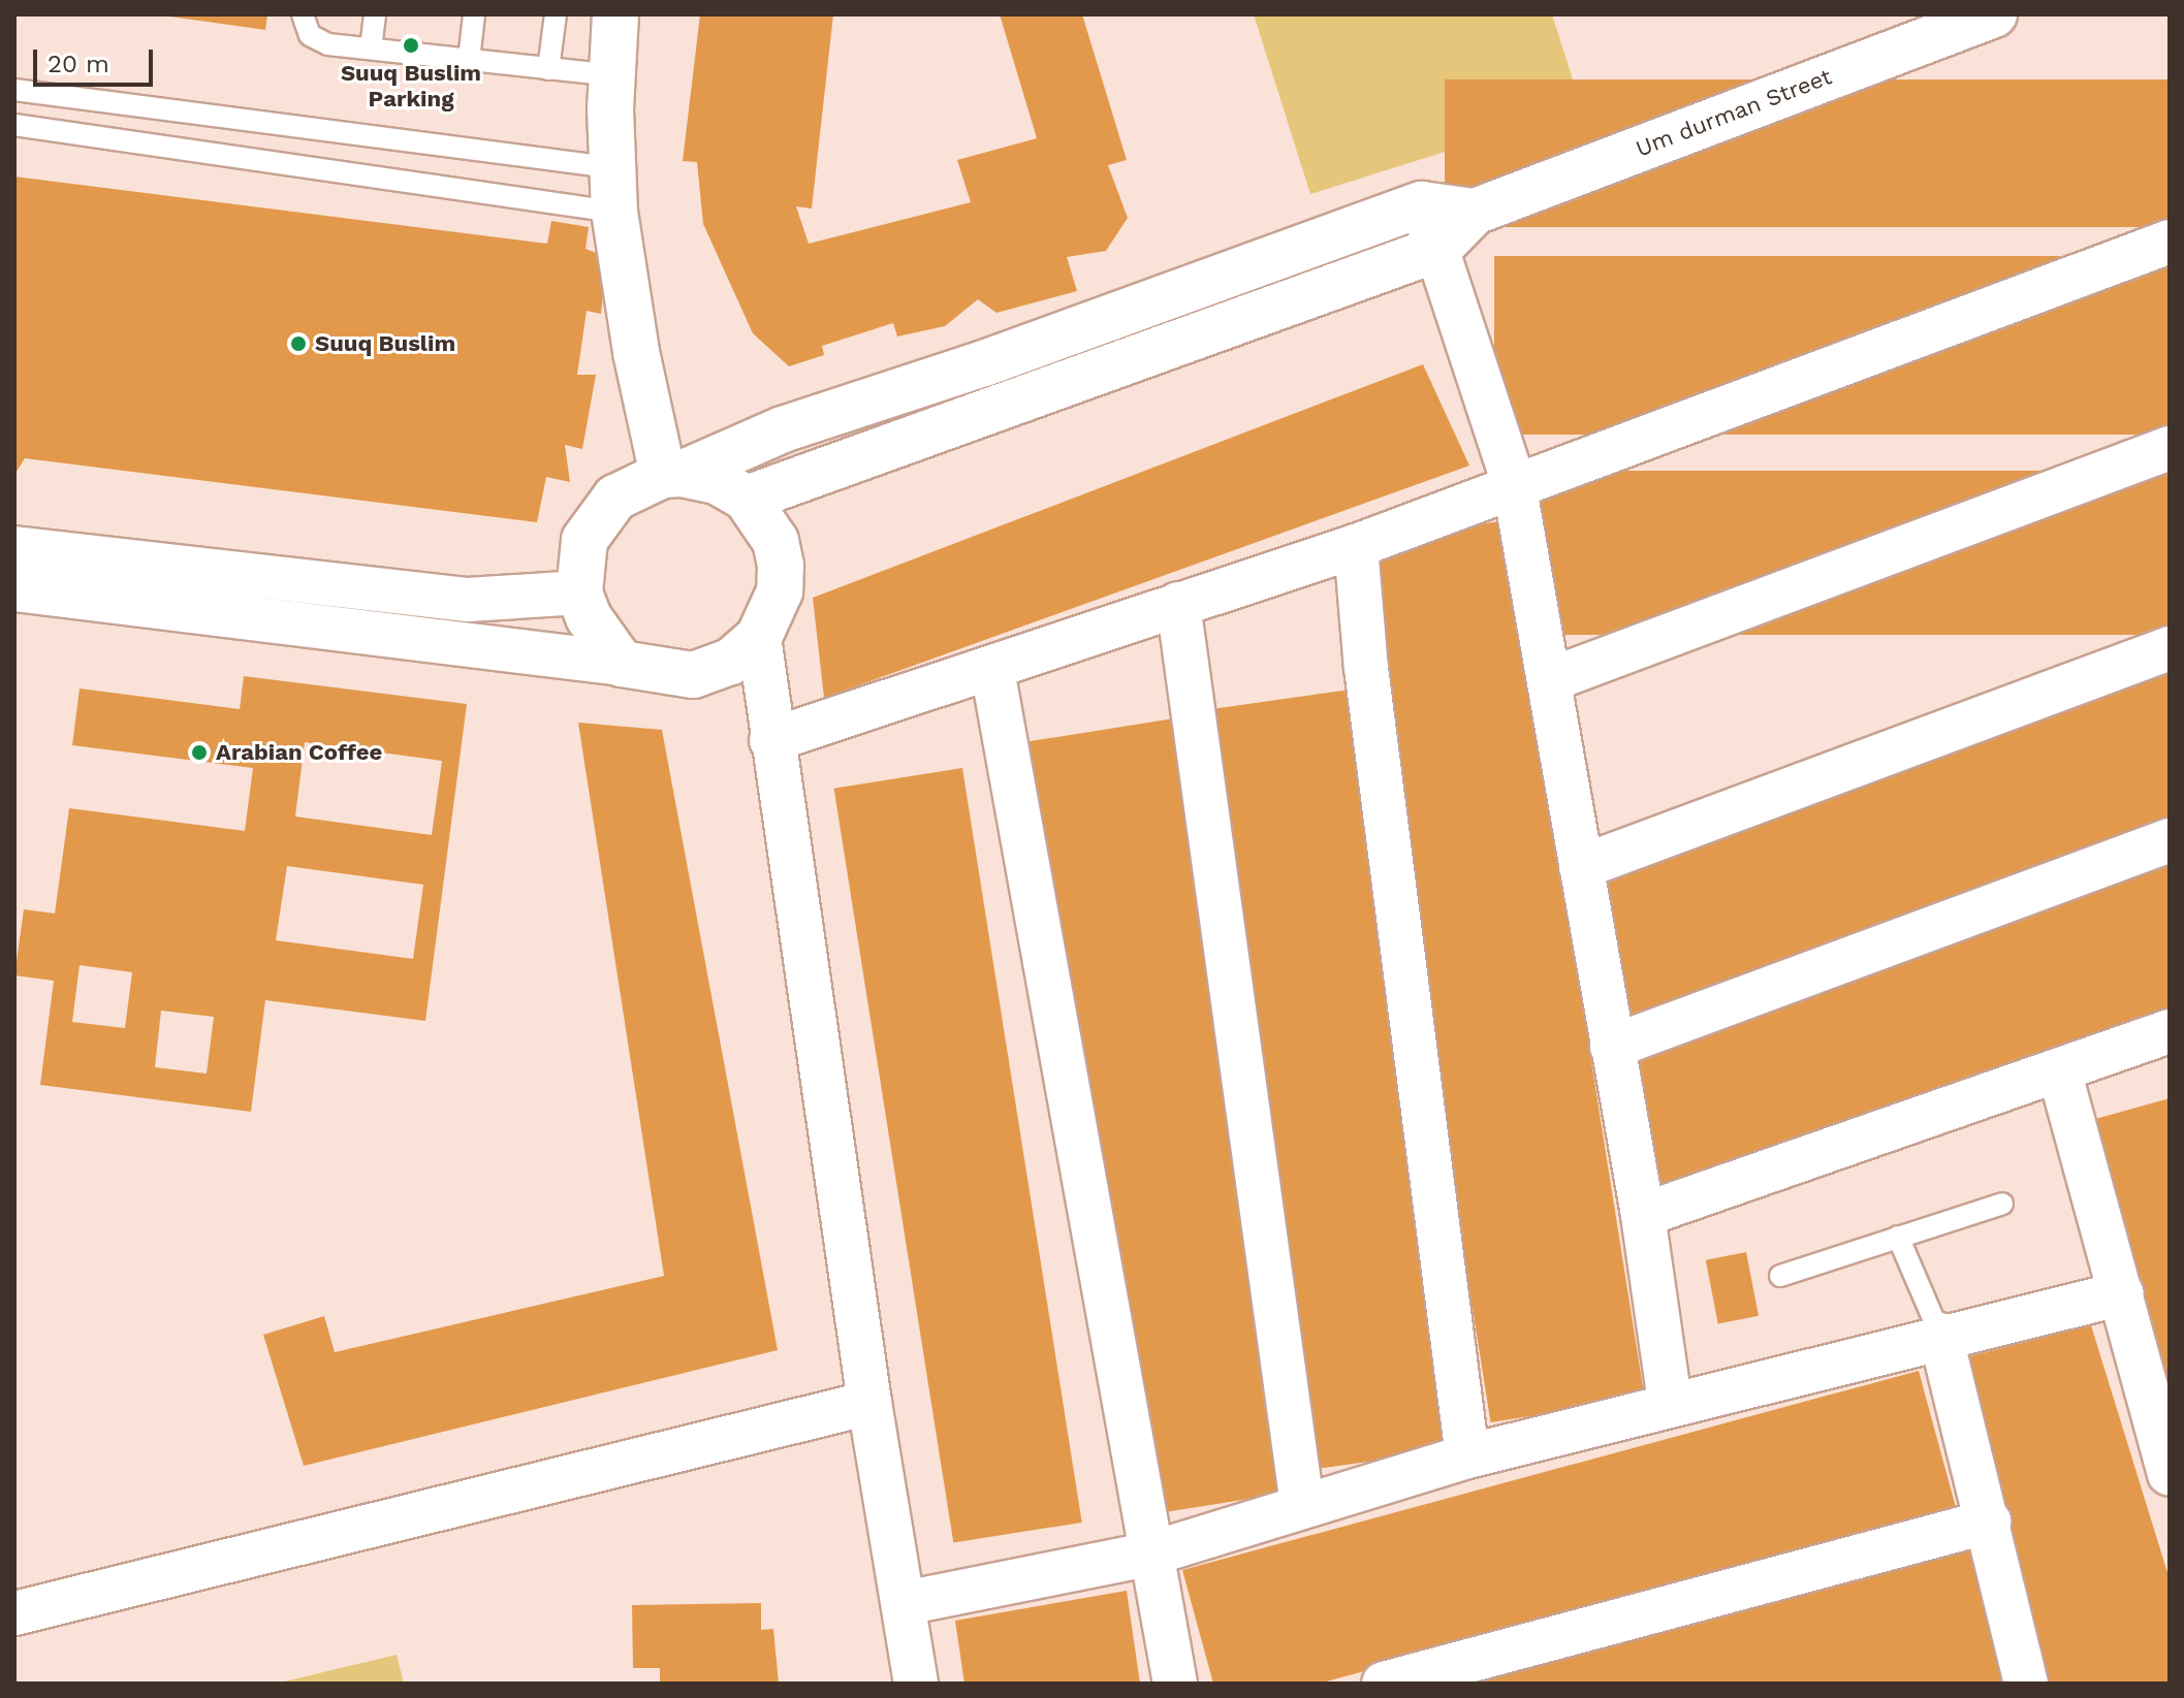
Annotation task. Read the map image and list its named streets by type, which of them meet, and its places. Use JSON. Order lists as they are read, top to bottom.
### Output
{
  "streets": {
    "street": ["Um durman Street"]
  },
  "places": ["Suuq Buslim Parking", "Suuq Buslim", "Arabian Coffee"],
  "scale_bar": "20 m"
}
